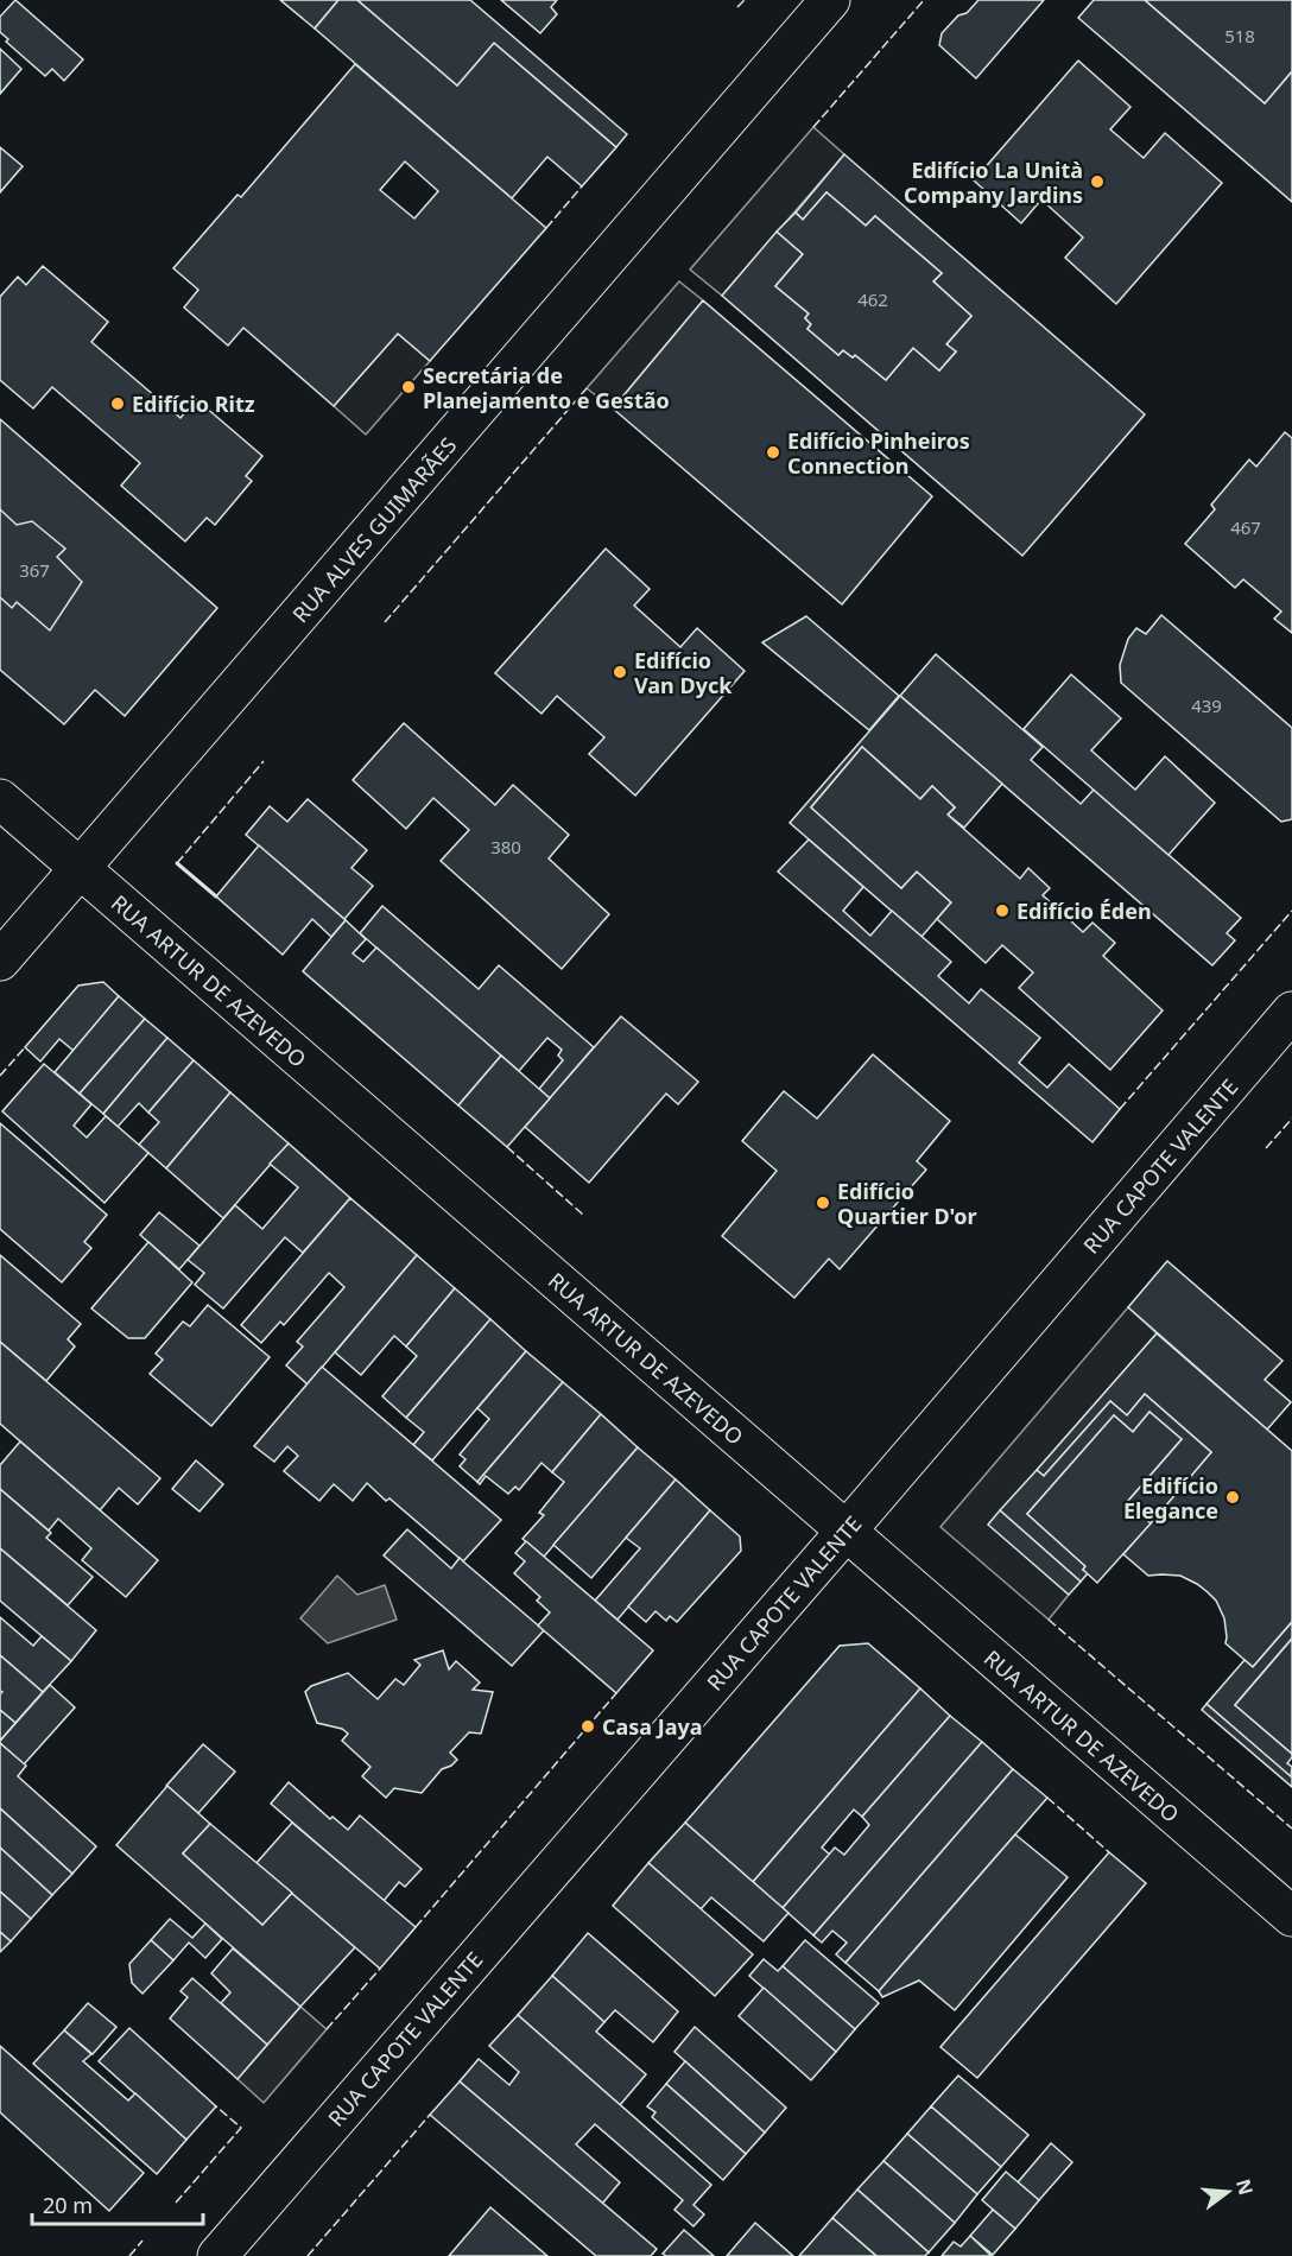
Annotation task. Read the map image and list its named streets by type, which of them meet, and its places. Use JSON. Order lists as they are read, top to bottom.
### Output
{
  "streets": {
    "street": ["RUA ALVES GUIMARÃES", "RUA ARTUR DE AZEVEDO", "RUA CAPOTE VALENTE"]
  },
  "crossings": [
    ["RUA ALVES GUIMARÃES", "RUA ARTUR DE AZEVEDO"],
    ["RUA ARTUR DE AZEVEDO", "RUA CAPOTE VALENTE"]
  ],
  "places": [
    "Edifício La Unità Company Jardins",
    "Secretária de Planejamento e Gestão",
    "Edifício Ritz",
    "Edifício Pinheiros Connection",
    "Edifício Van Dyck",
    "Edifício Éden",
    "Edifício Quartier D'or",
    "Edifício Elegance",
    "Casa Jaya"
  ],
  "house_numbers": [
    "518",
    "462",
    "467",
    "367",
    "439",
    "380"
  ],
  "scale_bar": "20 m",
  "north": "right"
}
